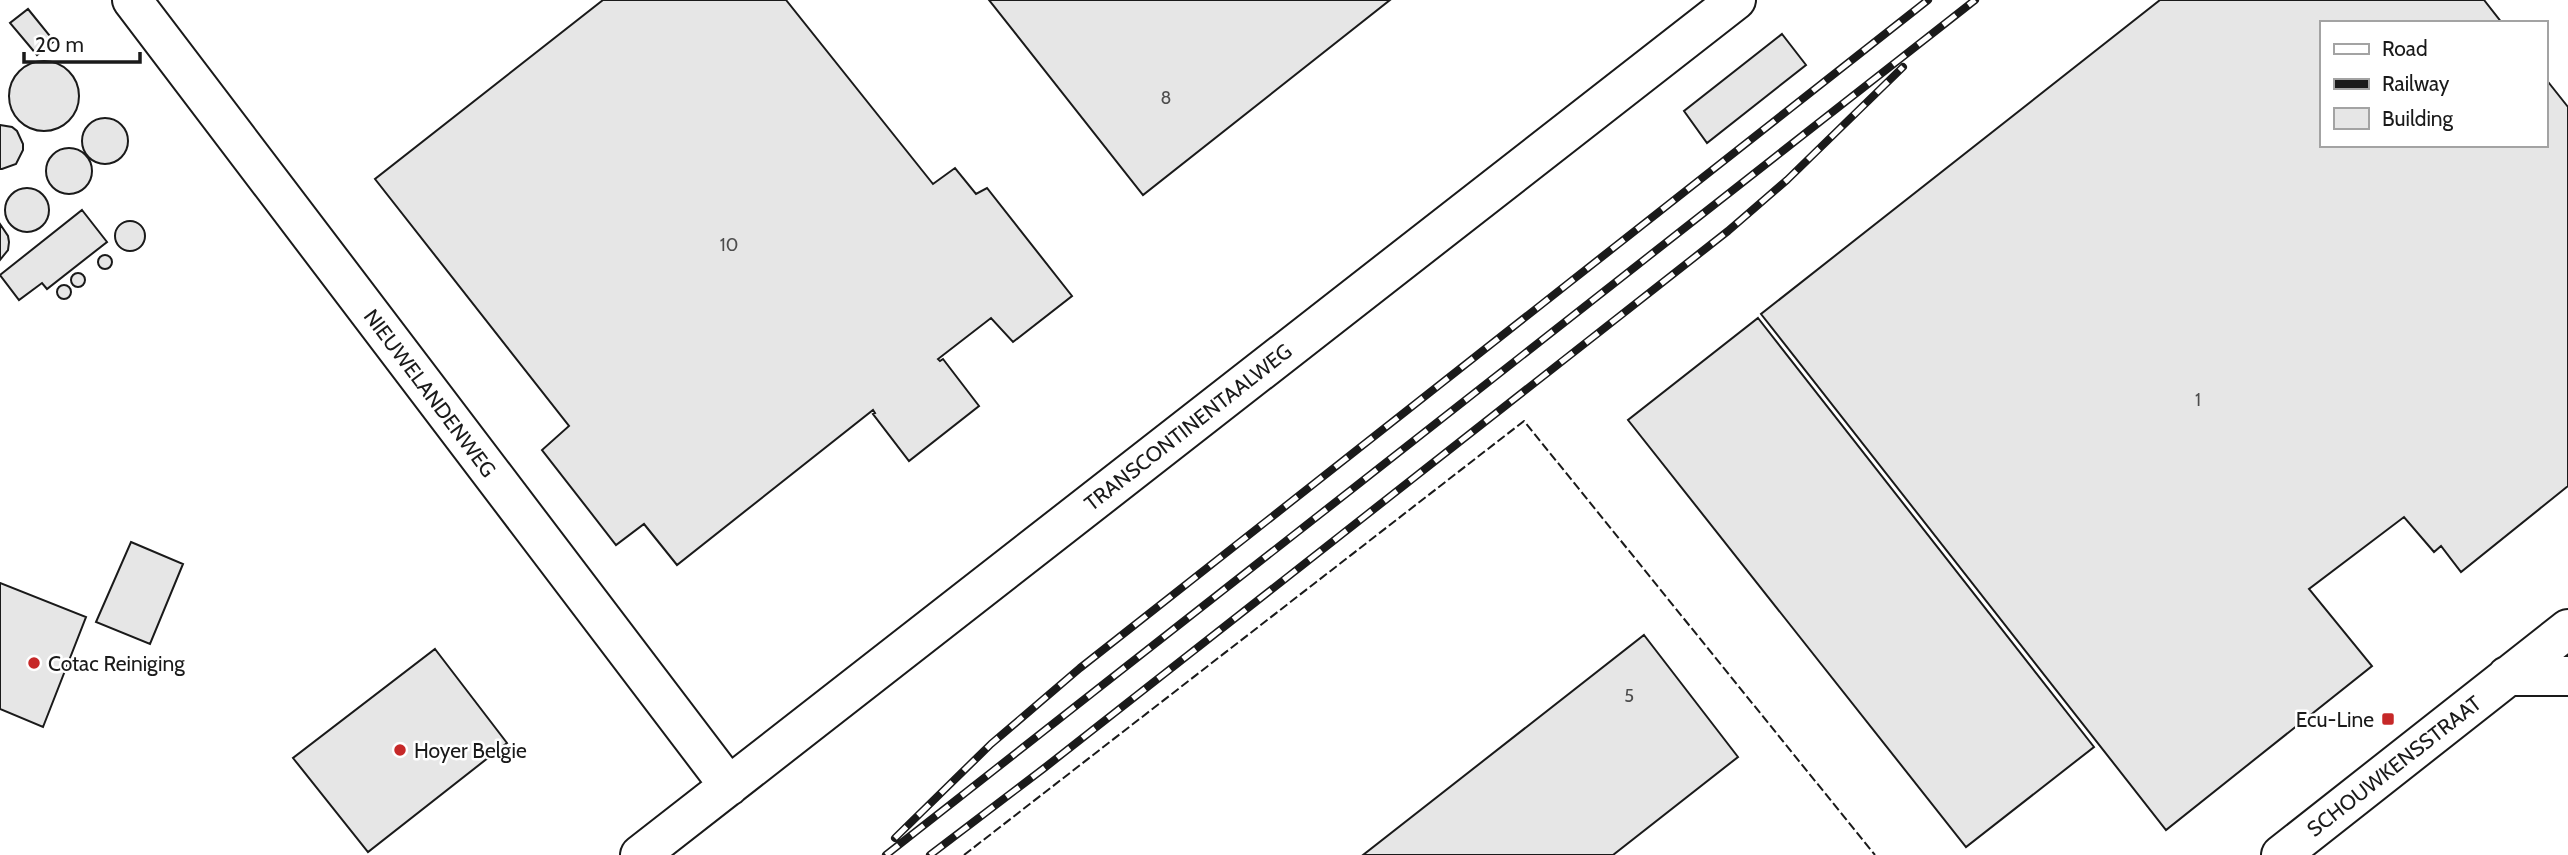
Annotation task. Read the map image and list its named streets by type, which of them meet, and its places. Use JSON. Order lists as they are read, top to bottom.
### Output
{
  "streets": {
    "street": ["NIEUWELANDENWEG", "TRANSCONTINENTAALWEG", "SCHOUWKENSSTRAAT"]
  },
  "crossings": [
    ["NIEUWELANDENWEG", "TRANSCONTINENTAALWEG"]
  ],
  "places": {
    "other": ["Cotac Reiniging", "Hoyer Belgie"],
    "transit": ["Ecu-Line"]
  },
  "house_numbers": [
    "8",
    "10",
    "1",
    "5"
  ],
  "legend": ["Road", "Railway", "Building"],
  "scale_bar": "20 m"
}
